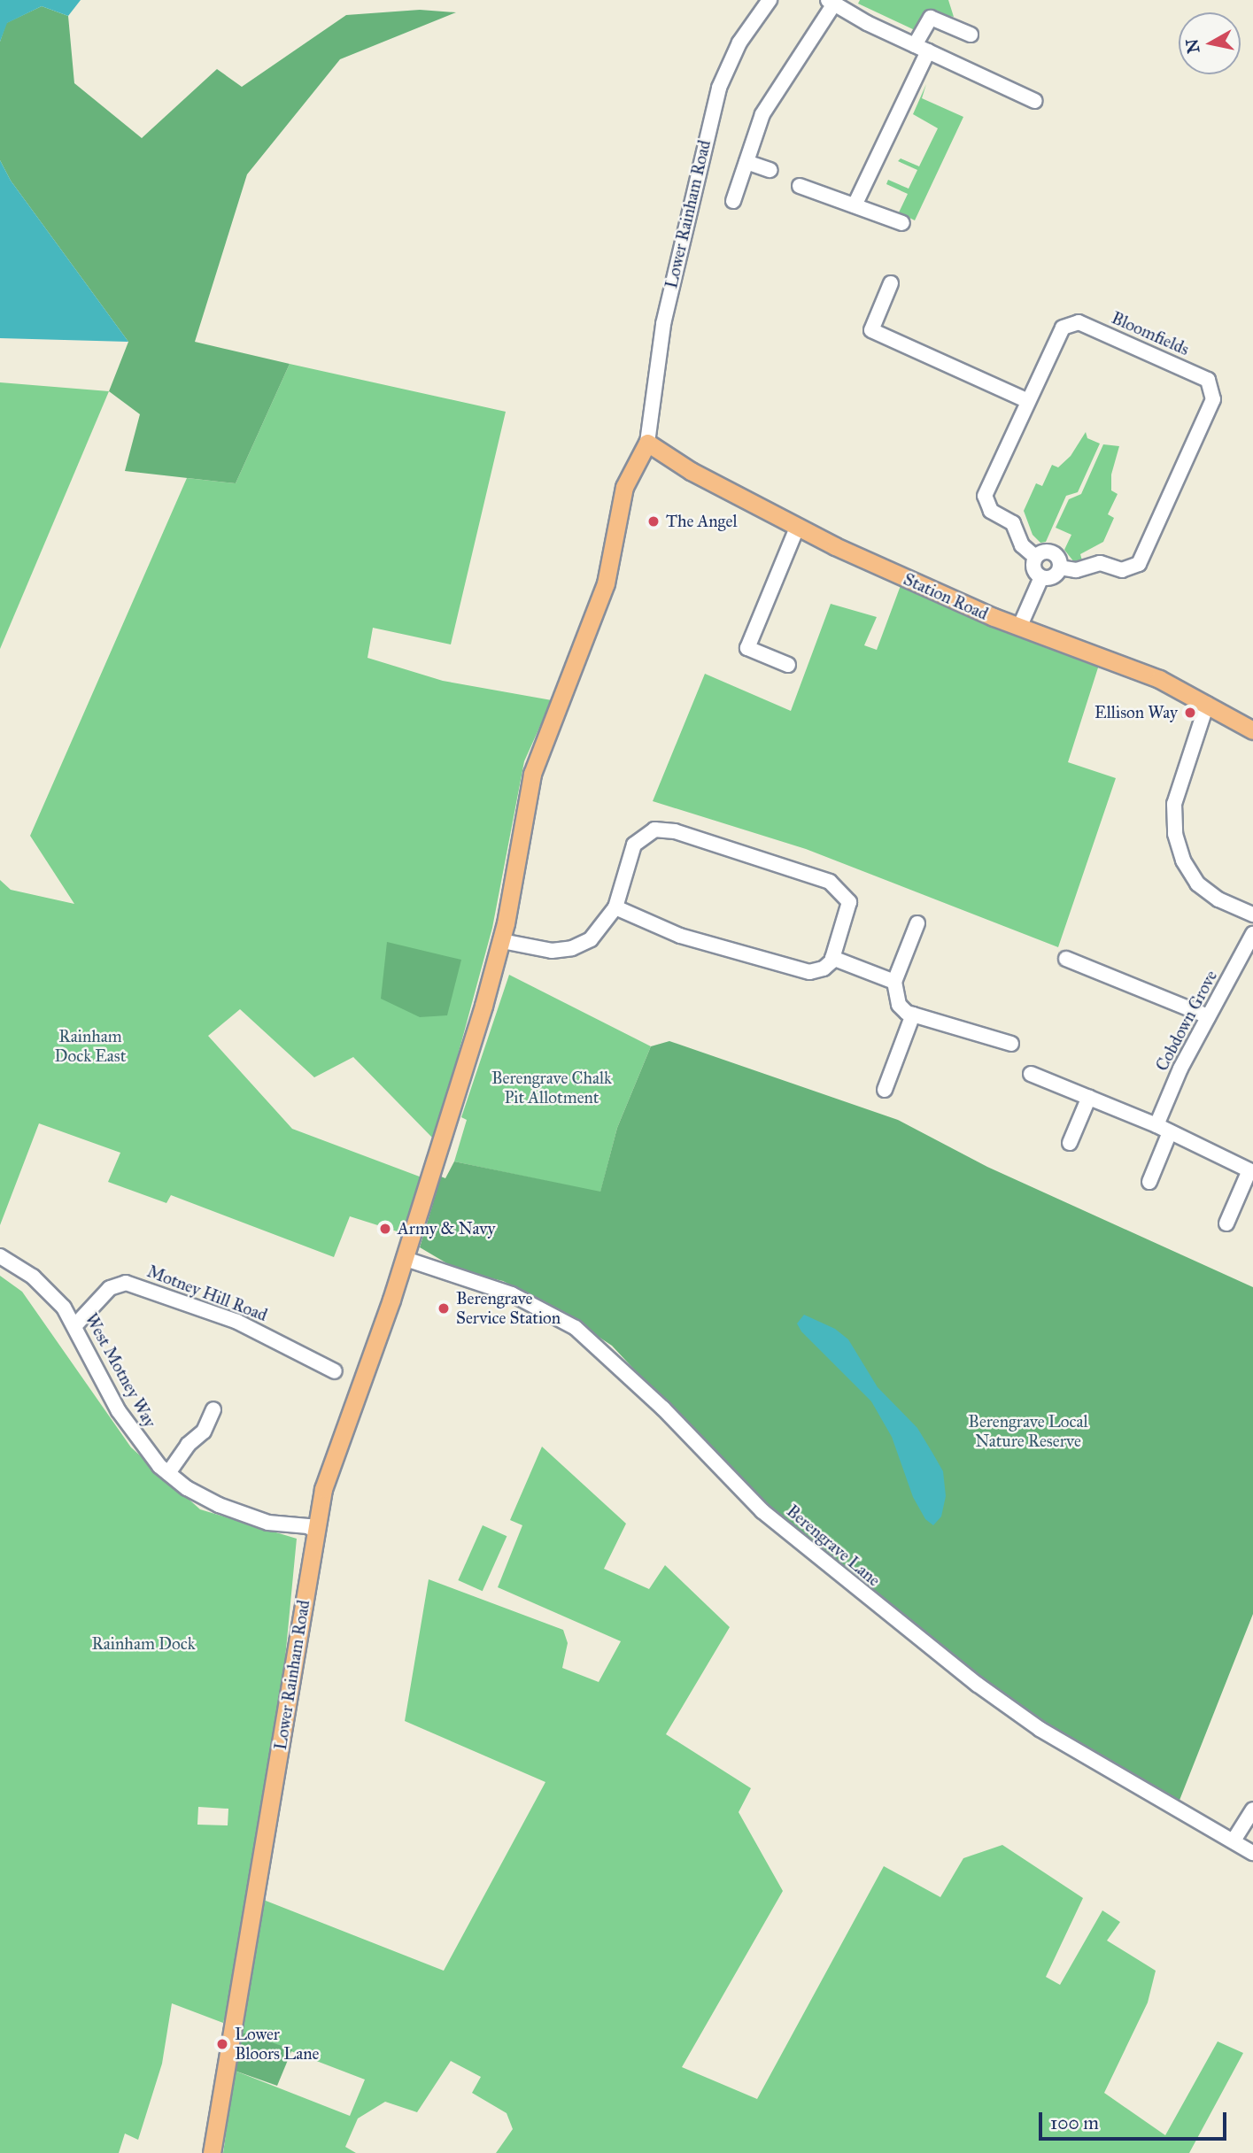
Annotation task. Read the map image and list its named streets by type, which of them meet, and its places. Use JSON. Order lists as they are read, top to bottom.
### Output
{
  "streets": {
    "main road": ["Lower Rainham Road", "Station Road"],
    "street": [
      "Bloomfields",
      "Cobdown Grove",
      "Motney Hill Road",
      "West Motney Way",
      "Berengrave Lane"
    ]
  },
  "crossings": [
    ["Lower Rainham Road", "Station Road"],
    ["Lower Rainham Road", "West Motney Way"],
    ["Lower Rainham Road", "Berengrave Lane"],
    ["Motney Hill Road", "West Motney Way"]
  ],
  "parks": [
    "Rainham Dock East",
    "Berengrave Chalk Pit Allotment",
    "Berengrave Local Nature Reserve",
    "Rainham Dock"
  ],
  "places": [
    "The Angel",
    "Ellison Way",
    "Army & Navy",
    "Berengrave Service Station",
    "Lower Bloors Lane"
  ],
  "scale_bar": "100 m",
  "north": "left"
}
